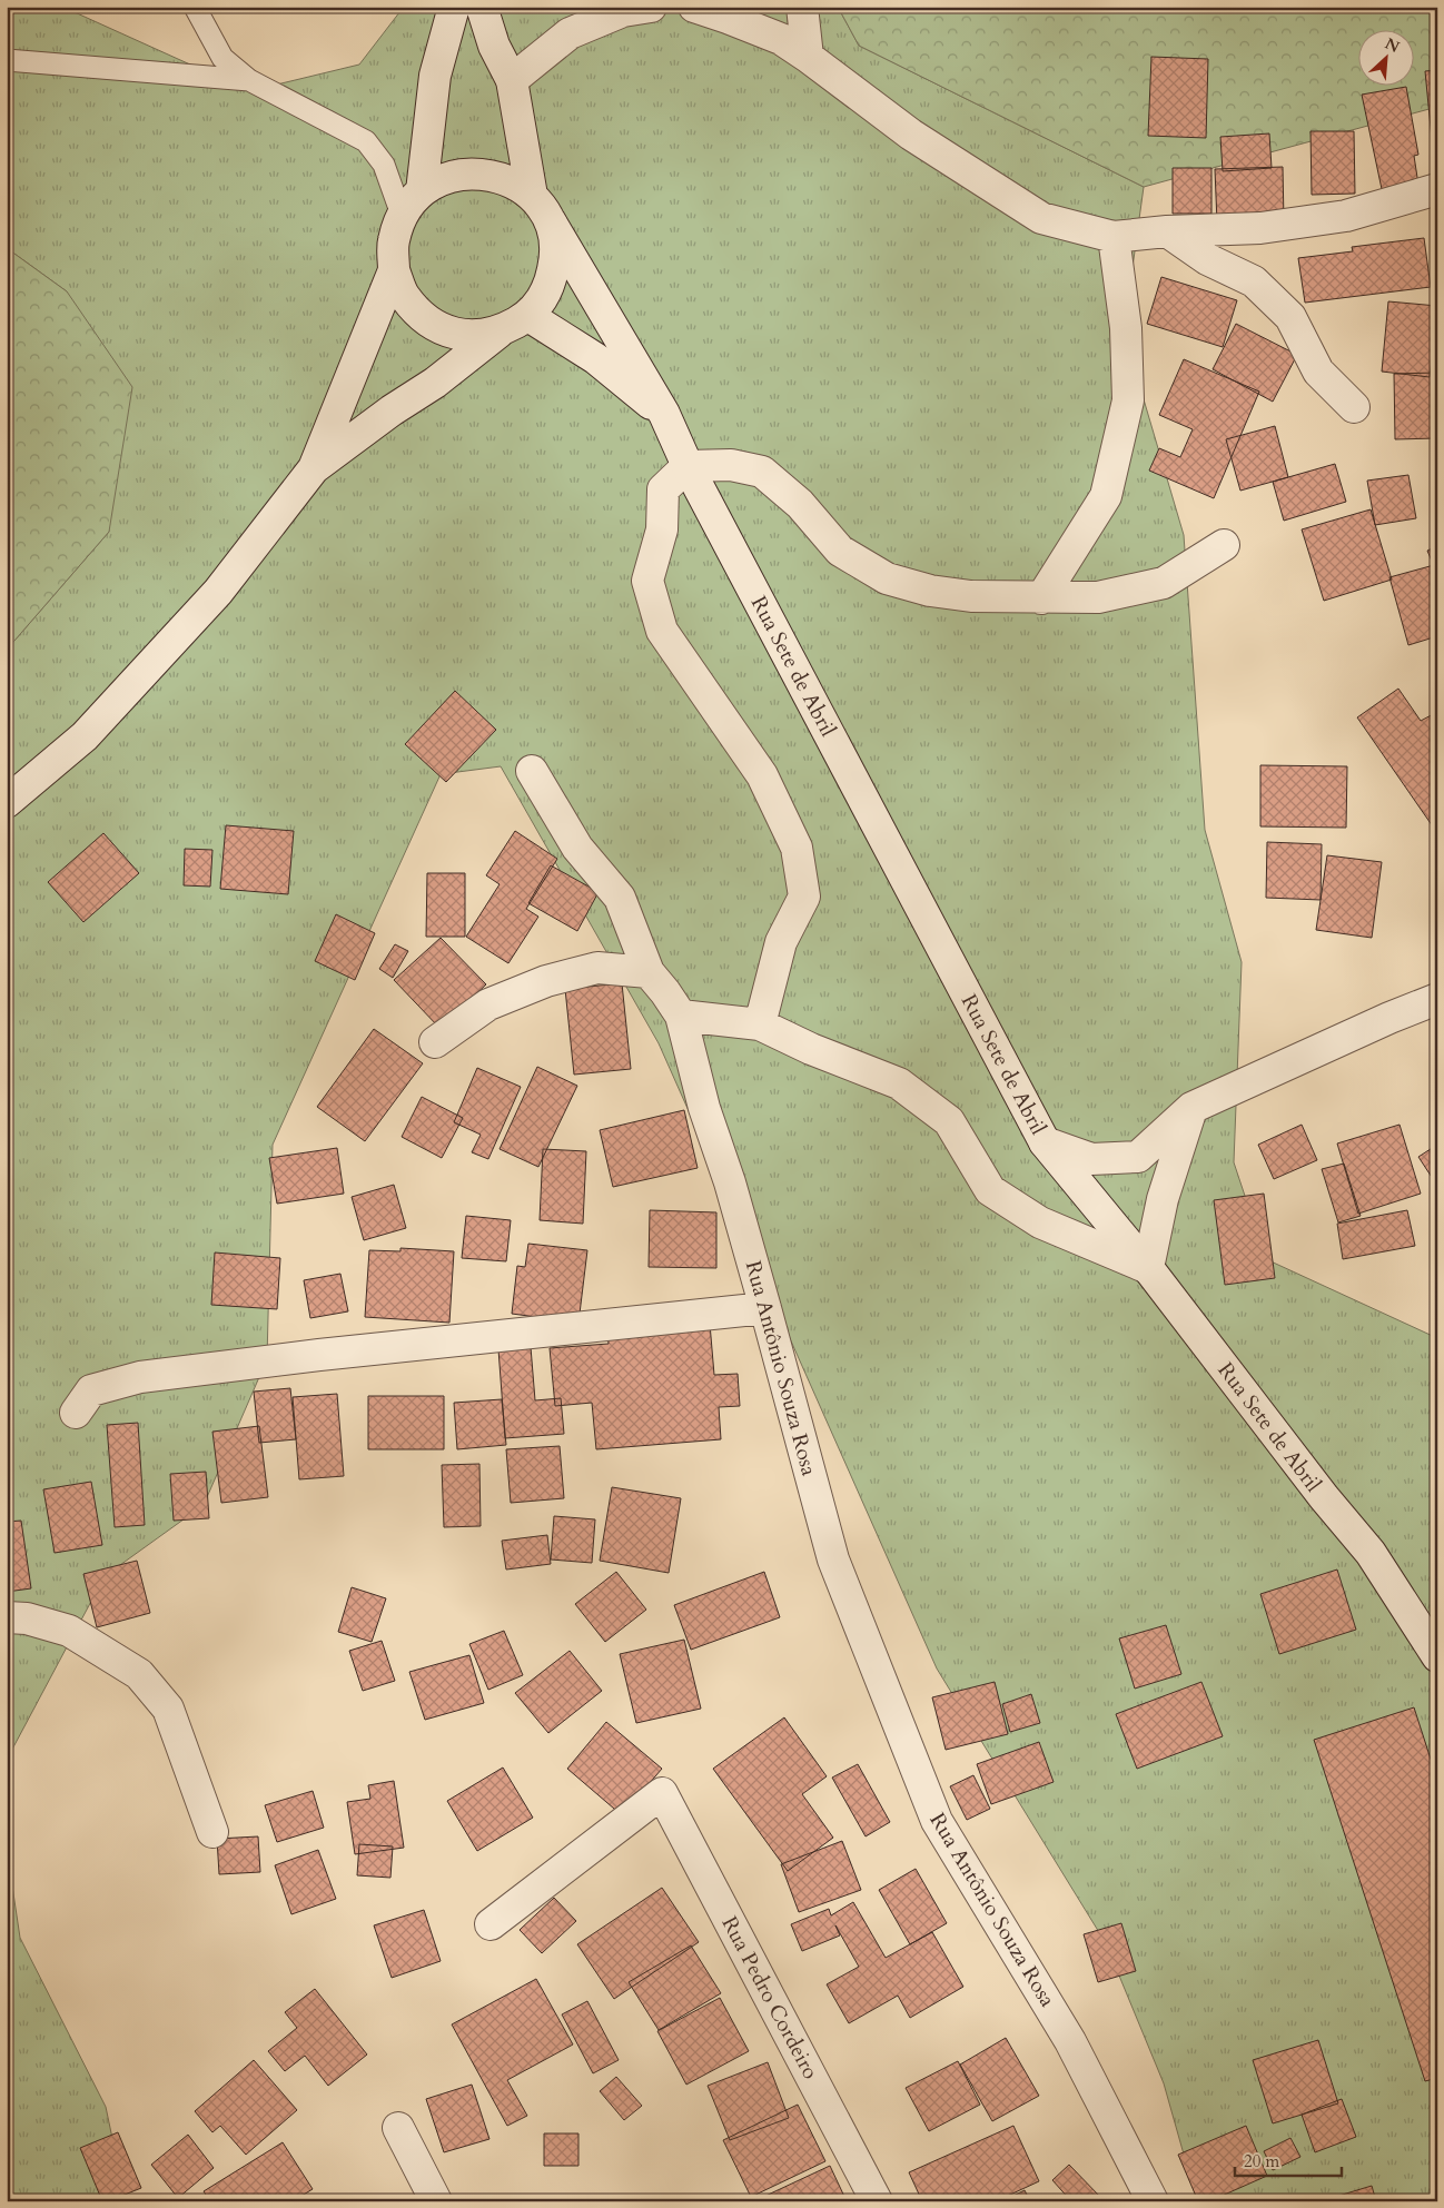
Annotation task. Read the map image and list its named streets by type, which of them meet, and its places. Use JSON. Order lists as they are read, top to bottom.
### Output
{
  "streets": {
    "street": ["Rua Sete de Abril", "Rua Antônio Souza Rosa", "Rua Pedro Cordeiro"]
  },
  "scale_bar": "20 m",
  "north": "top right"
}
